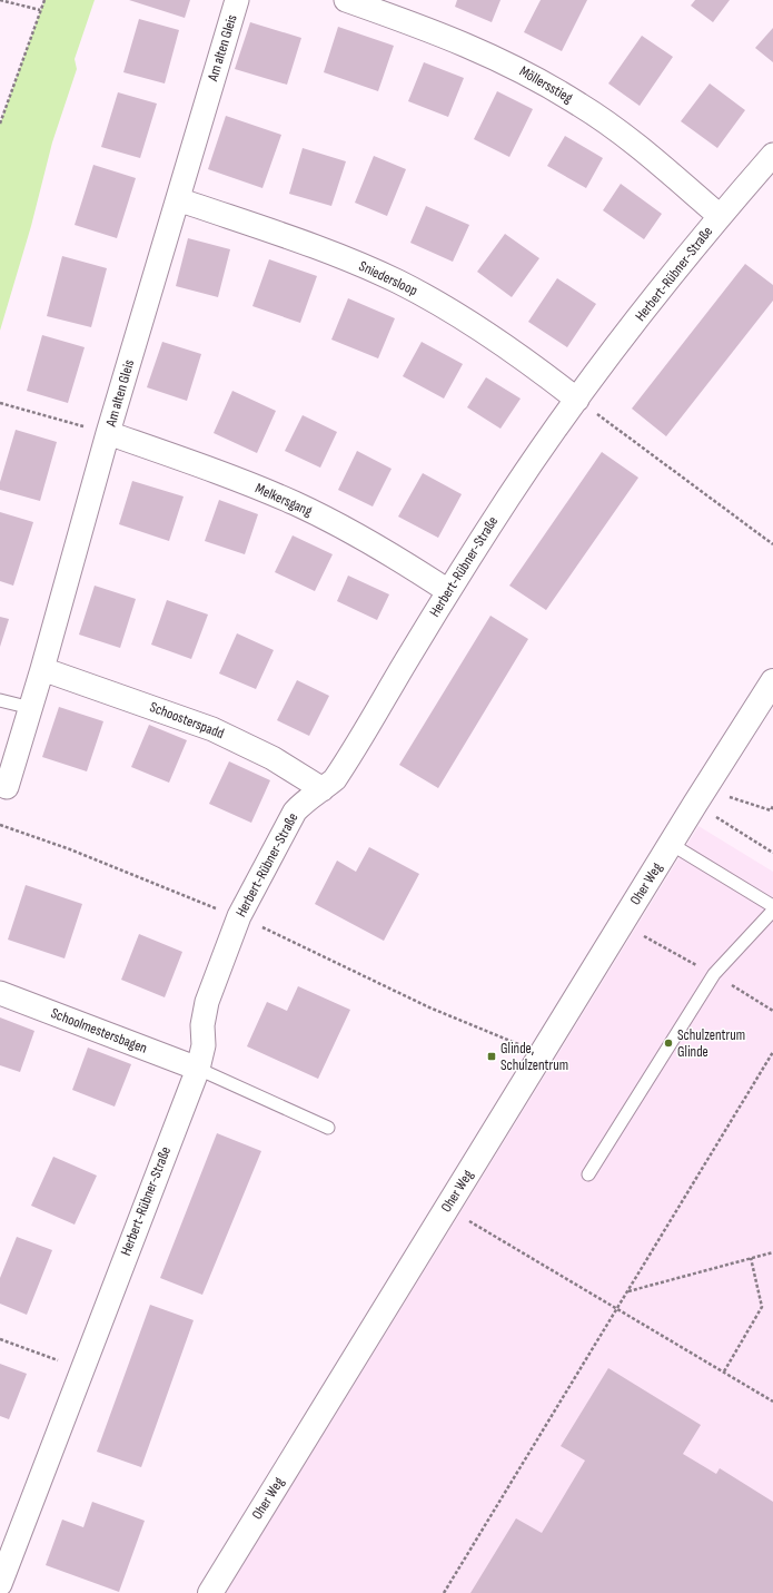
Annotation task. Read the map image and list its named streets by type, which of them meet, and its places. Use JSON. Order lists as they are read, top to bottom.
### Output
{
  "streets": {
    "street": [
      "Am alten Gleis",
      "Möllersstieg",
      "Herbert-Rübner-Straße",
      "Sniedersloop",
      "Melkersgang",
      "Schoosterspadd",
      "Oher Weg",
      "Schoolmestersbagen"
    ]
  },
  "crossings": [
    ["Am alten Gleis", "Sniedersloop"],
    ["Am alten Gleis", "Melkersgang"],
    ["Am alten Gleis", "Schoosterspadd"],
    ["Möllersstieg", "Herbert-Rübner-Straße"],
    ["Herbert-Rübner-Straße", "Sniedersloop"],
    ["Herbert-Rübner-Straße", "Melkersgang"],
    ["Herbert-Rübner-Straße", "Schoosterspadd"],
    ["Herbert-Rübner-Straße", "Schoolmestersbagen"]
  ],
  "places": {
    "other": ["Schulzentrum Glinde"],
    "transit": ["Glinde, Schulzentrum"]
  }
}
